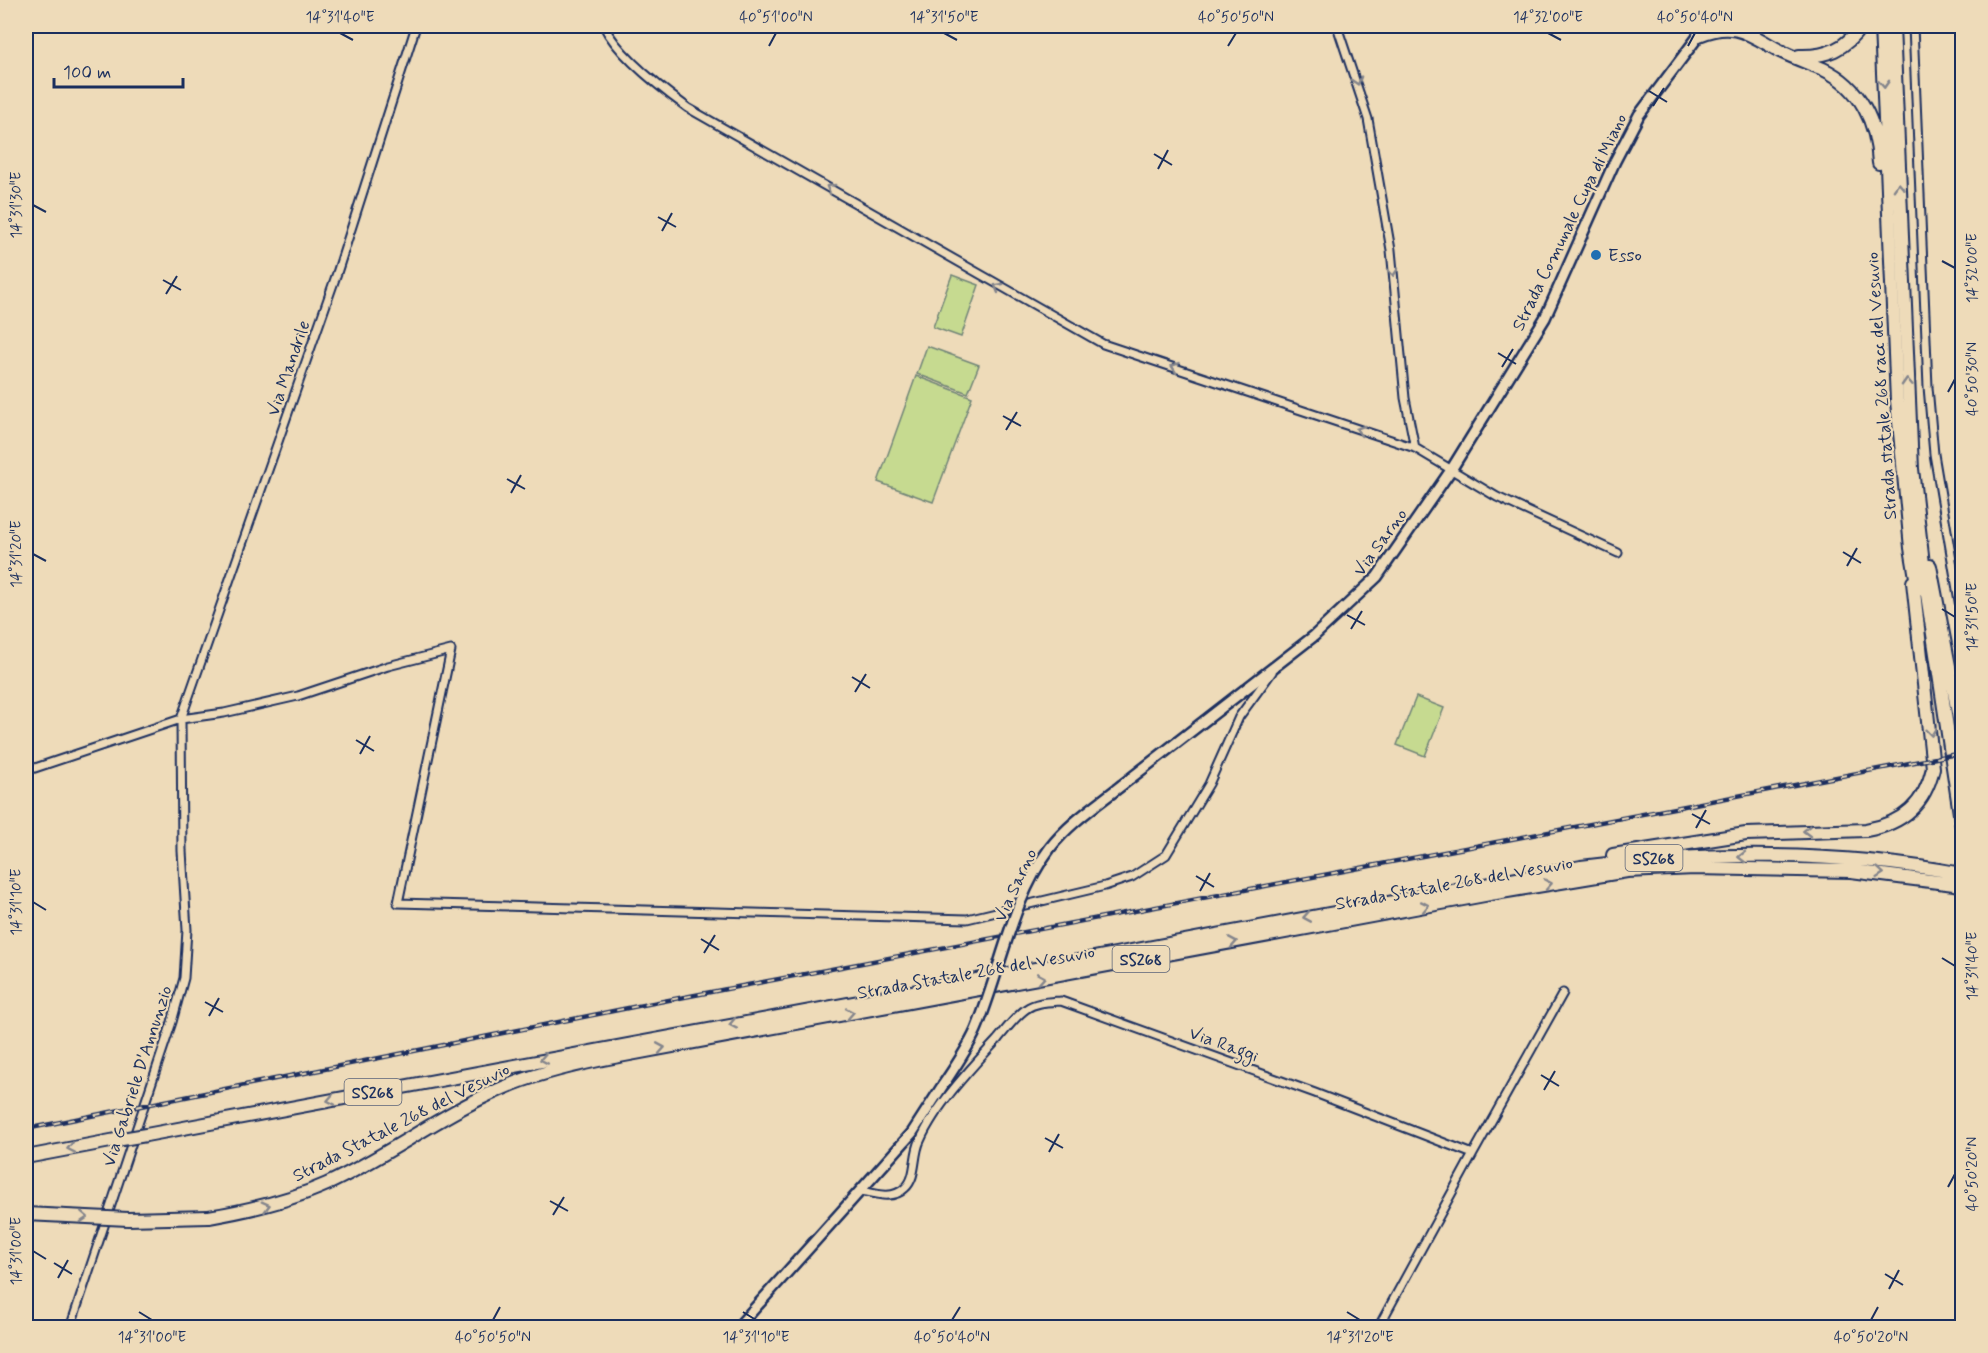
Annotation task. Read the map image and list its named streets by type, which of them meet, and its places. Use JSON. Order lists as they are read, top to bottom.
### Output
{
  "streets": {
    "highway": ["Strada statale 268 racc del Vesuvio", "SS268", "Strada Statale 268 del Vesuvio"],
    "street": [
      "Strada Comunale Cupa di Miano",
      "Via Mandrile",
      "Via Sarno",
      "Via Raggi",
      "Via Gabriele D'Annunzio"
    ]
  },
  "crossings": [
    ["Strada Comunale Cupa di Miano", "Via Sarno"],
    ["Via Mandrile", "Via Gabriele D'Annunzio"],
    ["Via Sarno", "Via Raggi"]
  ],
  "places": ["Esso"],
  "scale_bar": "100 m",
  "coordinates": [
    "14°31'40\"E",
    "40°51'00\"N",
    "14°31'50\"E",
    "40°50'50\"N",
    "14°32'00\"E",
    "40°50'40\"N",
    "14°31'30\"E",
    "40°50'30\"N",
    "14°31'20\"E",
    "14°31'10\"E",
    "40°50'20\"N",
    "14°31'00\"E"
  ]
}
